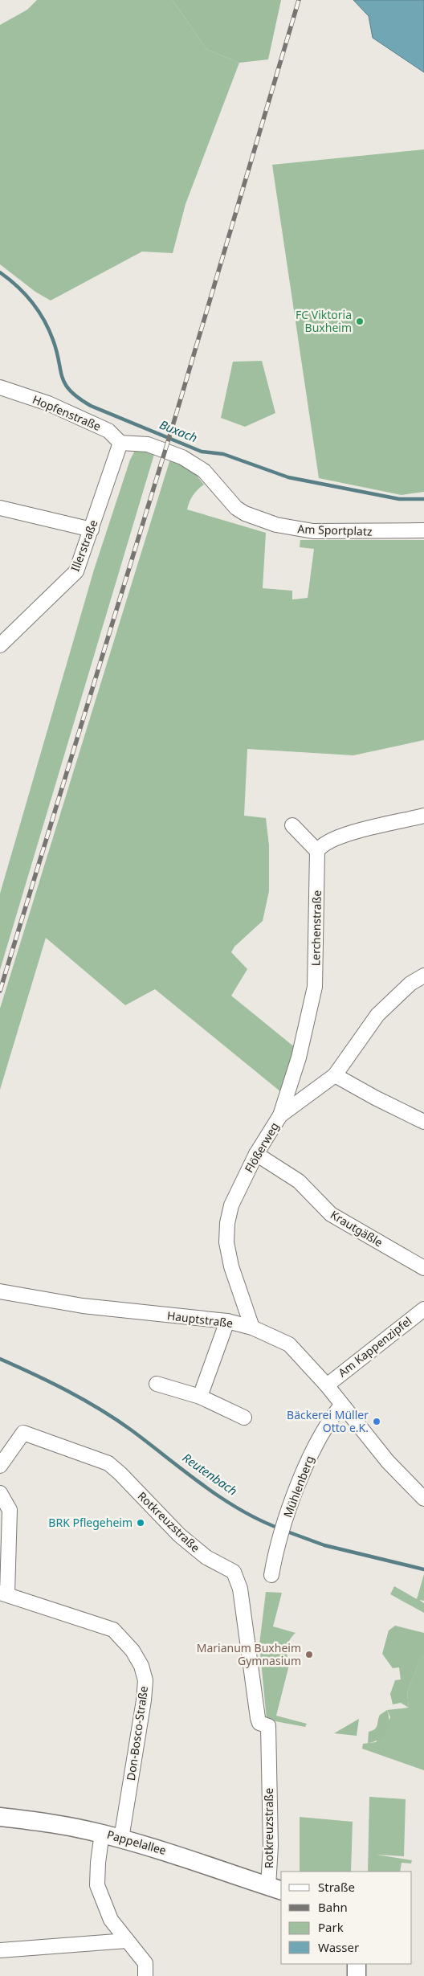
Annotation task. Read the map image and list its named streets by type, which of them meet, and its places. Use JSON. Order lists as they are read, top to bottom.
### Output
{
  "streets": {
    "street": [
      "Hopfenstraße",
      "Am Sportplatz",
      "Illerstraße",
      "Lerchenstraße",
      "Flößerweg",
      "Krautgäßle",
      "Hauptstraße",
      "Am Kappenzipfel",
      "Mühlenberg",
      "Rotkreuzstraße",
      "Don-Bosco-Straße",
      "Pappelallee"
    ]
  },
  "crossings": [
    ["Hopfenstraße", "Am Sportplatz"],
    ["Hopfenstraße", "Illerstraße"],
    ["Am Sportplatz", "Illerstraße"],
    ["Lerchenstraße", "Flößerweg"],
    ["Flößerweg", "Krautgäßle"],
    ["Flößerweg", "Hauptstraße"],
    ["Hauptstraße", "Am Kappenzipfel"],
    ["Hauptstraße", "Mühlenberg"],
    ["Rotkreuzstraße", "Pappelallee"],
    ["Don-Bosco-Straße", "Pappelallee"]
  ],
  "water": ["Buxach", "Reutenbach"],
  "places": [
    "FC Viktoria Buxheim",
    "Bäckerei Müller Otto e.K.",
    "BRK Pflegeheim",
    "Marianum Buxheim Gymnasium"
  ],
  "legend": [
    "Straße",
    "Bahn",
    "Park",
    "Wasser"
  ]
}
